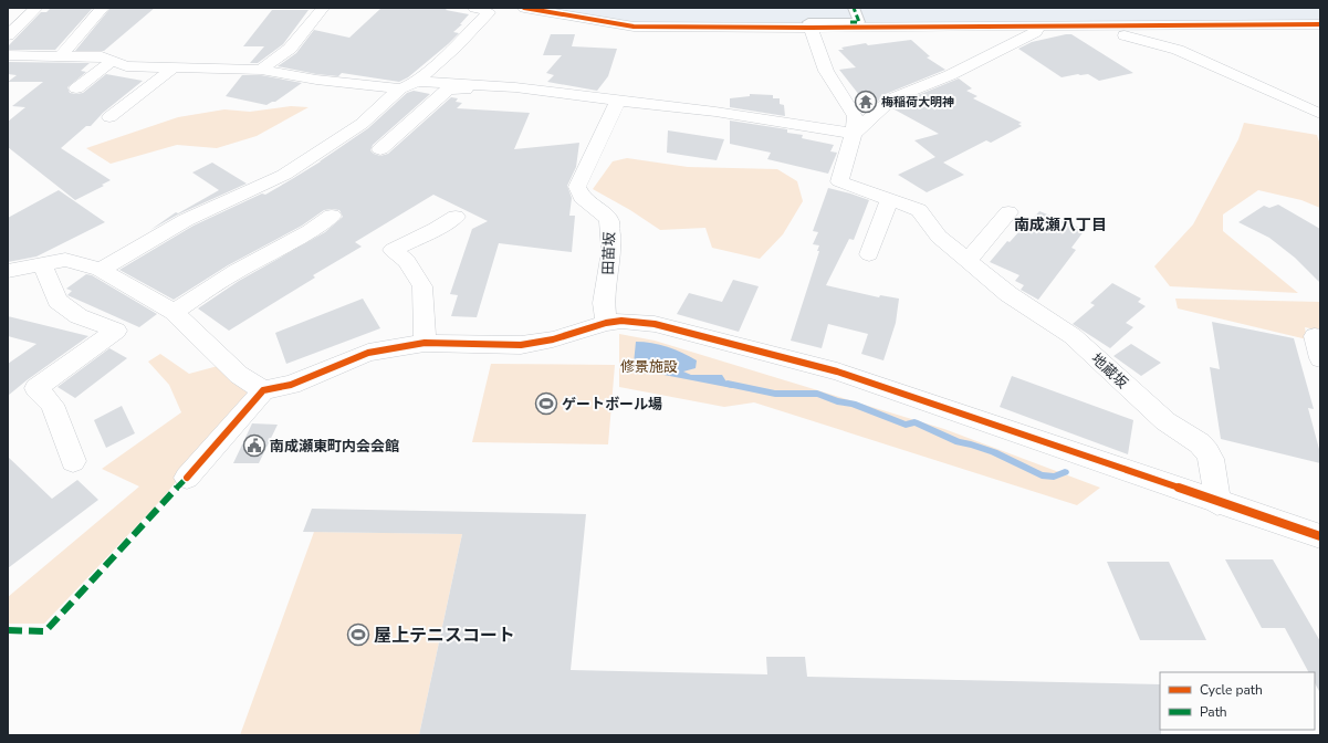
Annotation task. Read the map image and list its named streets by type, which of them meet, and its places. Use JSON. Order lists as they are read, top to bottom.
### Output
{
  "streets": {
    "street": ["田苗坂", "地蔵坂"]
  },
  "districts": ["南成瀬八丁目"],
  "parks": ["修景施設"],
  "places": {
    "temple": ["梅稲荷大明神"],
    "sports": ["ゲートボール場", "屋上テニスコート"],
    "public building": ["南成瀬東町内会会館"]
  },
  "legend": ["Cycle path", "Path"]
}
